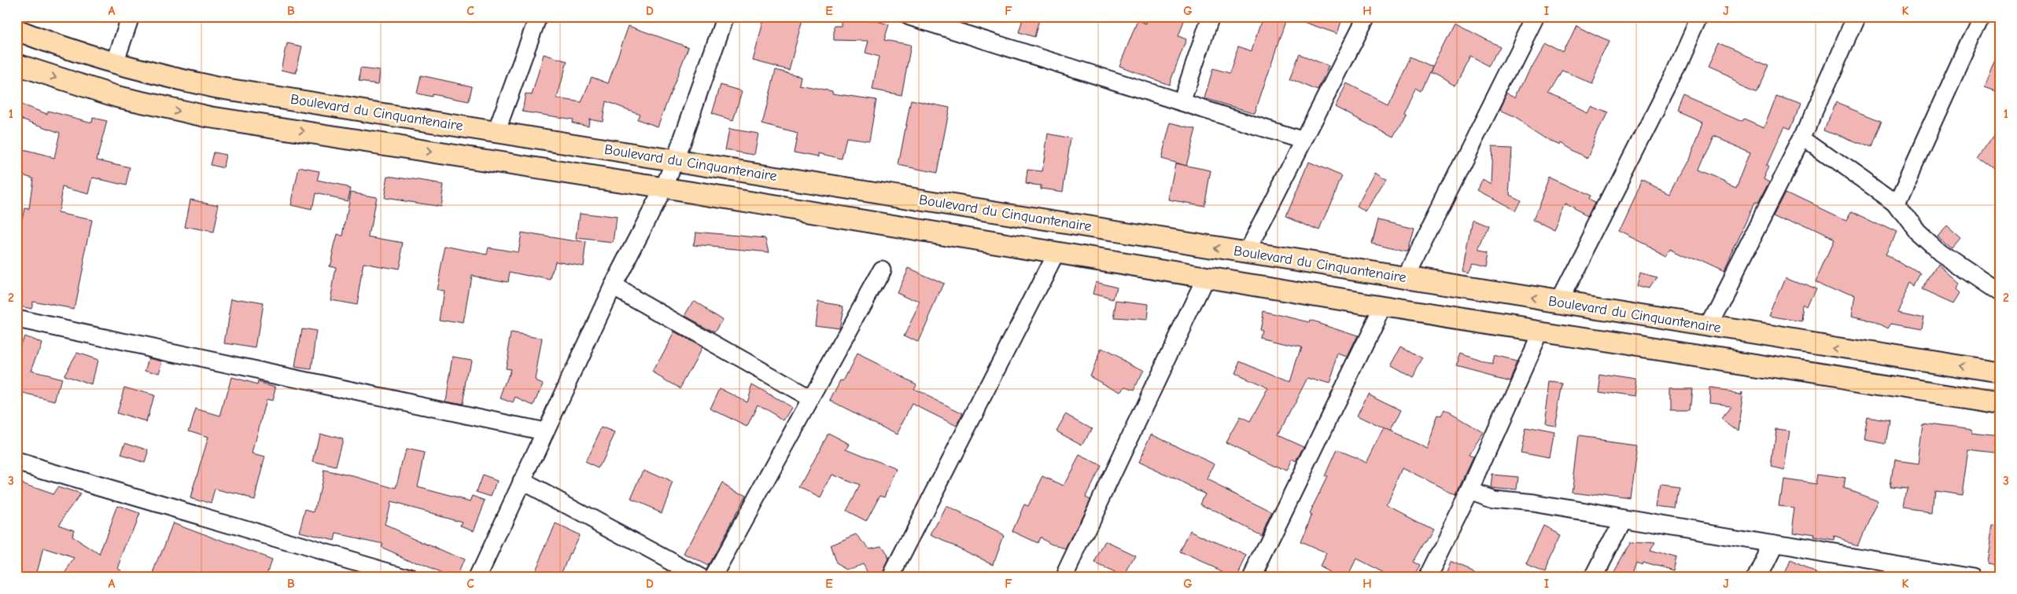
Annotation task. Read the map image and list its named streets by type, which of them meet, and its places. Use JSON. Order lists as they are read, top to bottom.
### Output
{
  "streets": {
    "main road": ["Boulevard du Cinquantenaire"]
  },
  "grid": {
    "columns": [
      "A",
      "B",
      "C",
      "D",
      "E",
      "F",
      "G",
      "H",
      "I",
      "J",
      "K"
    ],
    "rows": ["1", "2", "3"]
  }
}
